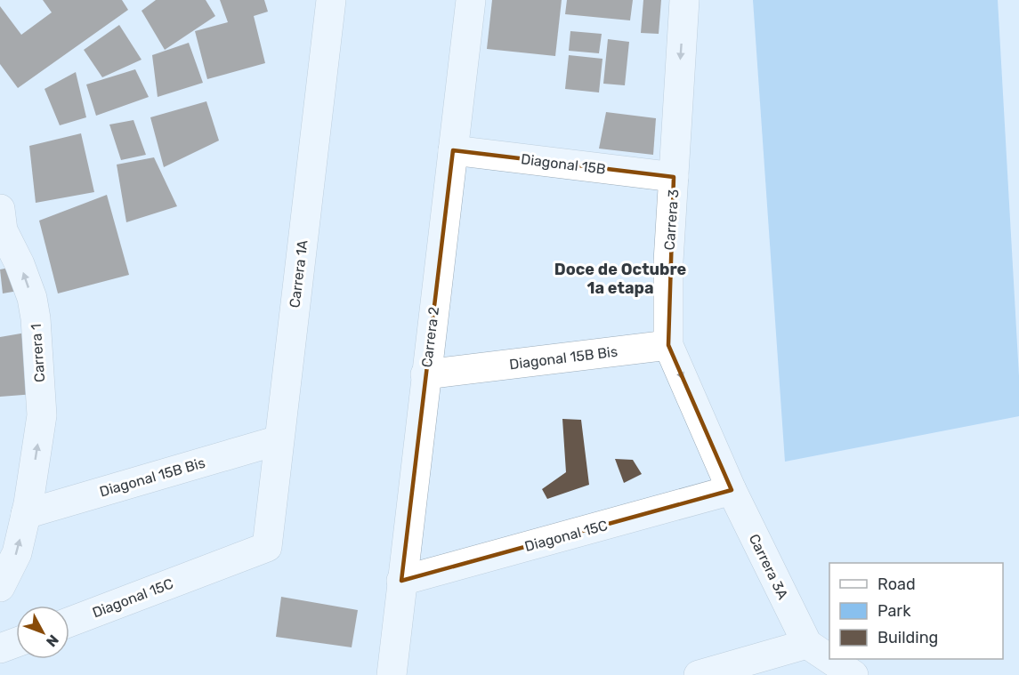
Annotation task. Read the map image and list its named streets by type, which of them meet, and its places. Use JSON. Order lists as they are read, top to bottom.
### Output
{
  "streets": {
    "street": [
      "Diagonal 15B",
      "Carrera 3",
      "Carrera 1A",
      "Carrera 2",
      "Carrera 1",
      "Diagonal 15B Bis",
      "Diagonal 15C",
      "Carrera 3A"
    ]
  },
  "crossings": [
    ["Diagonal 15B", "Carrera 3"],
    ["Diagonal 15B", "Carrera 2"],
    ["Carrera 3", "Diagonal 15B Bis"],
    ["Carrera 3", "Diagonal 15C"],
    ["Carrera 3", "Carrera 3A"],
    ["Carrera 1A", "Diagonal 15B Bis"],
    ["Carrera 1A", "Diagonal 15C"],
    ["Carrera 2", "Diagonal 15B Bis"],
    ["Carrera 2", "Diagonal 15C"],
    ["Carrera 1", "Diagonal 15B Bis"],
    ["Diagonal 15C", "Carrera 3A"]
  ],
  "one_way": ["Carrera 3", "Carrera 1"],
  "districts": ["Doce de Octubre 1a etapa"],
  "legend": ["Road", "Park", "Building"],
  "north": "bottom right"
}
